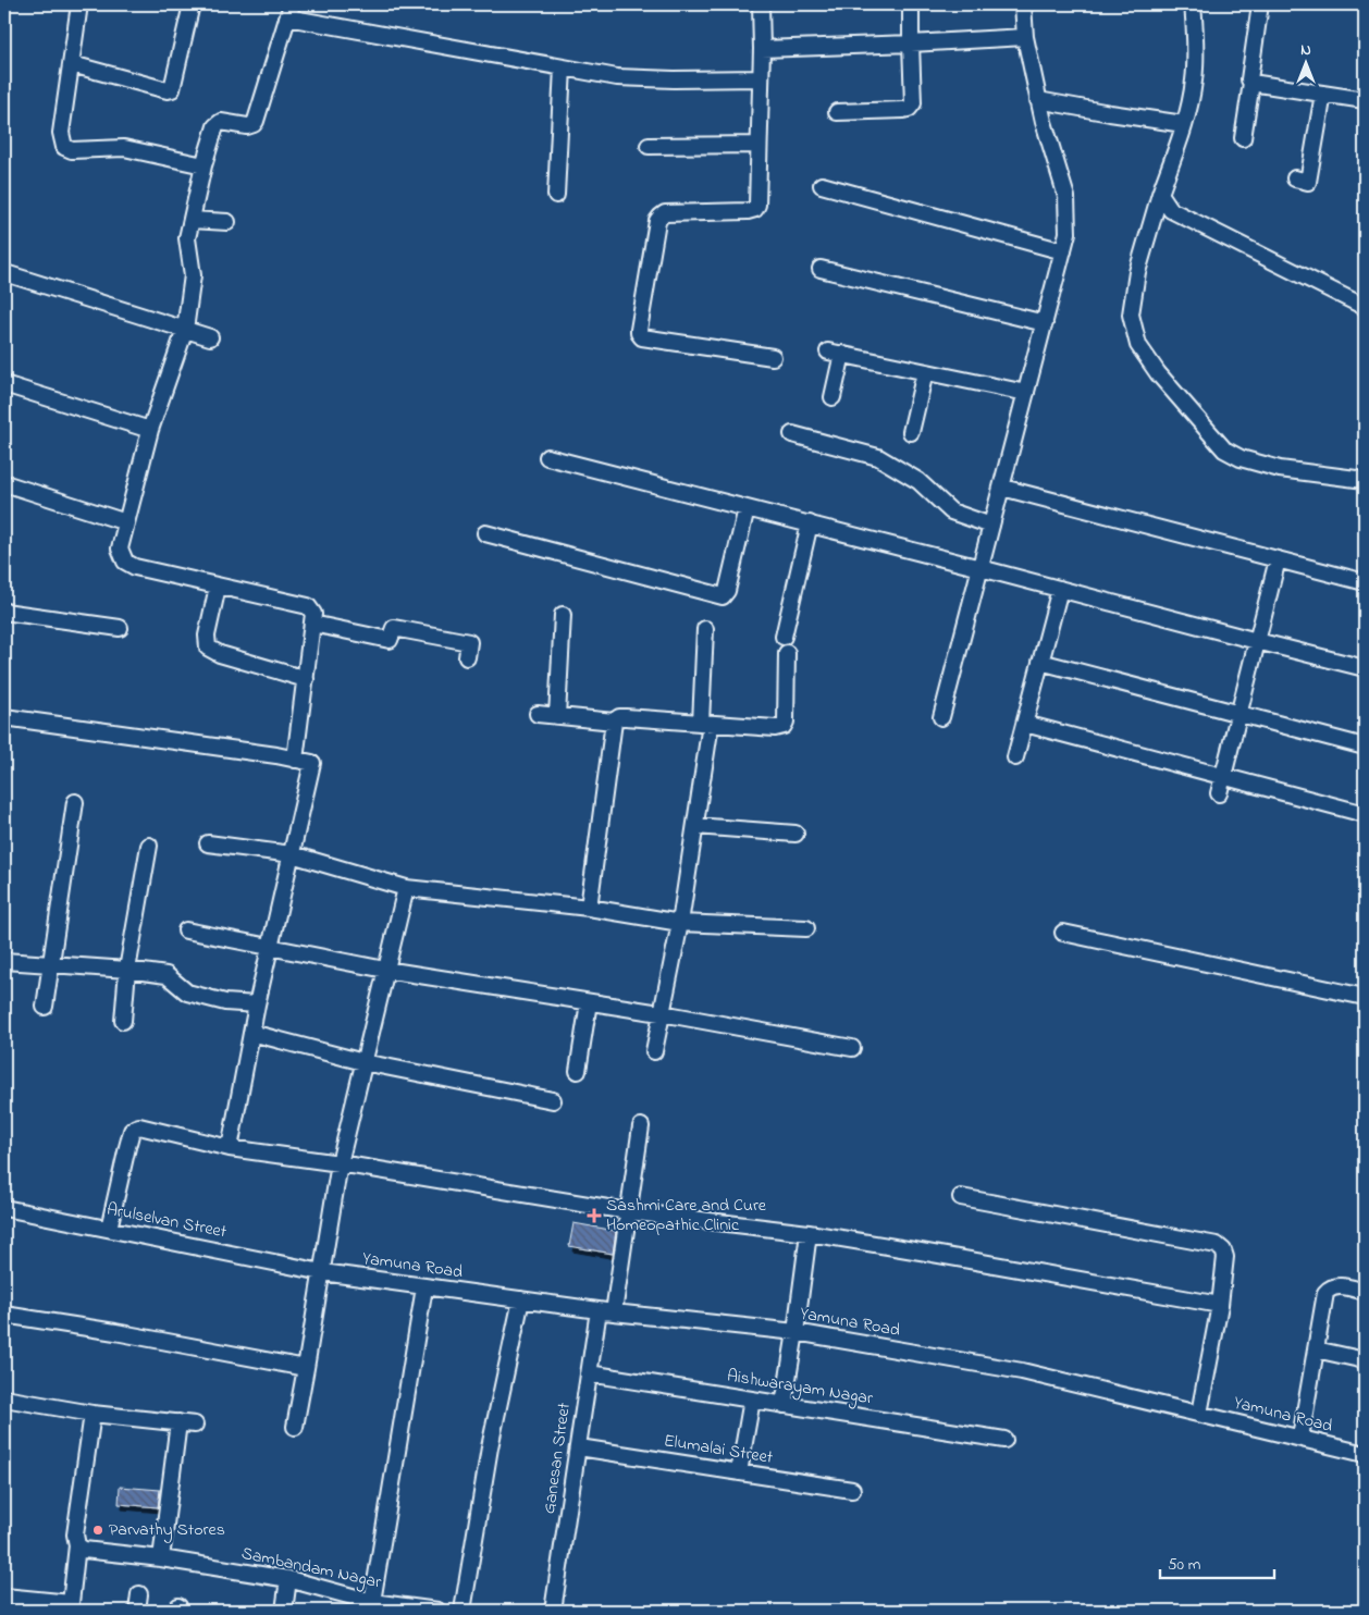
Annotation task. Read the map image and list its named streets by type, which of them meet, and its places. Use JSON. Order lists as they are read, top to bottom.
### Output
{
  "streets": {
    "street": [
      "Arulselvan Street",
      "Yamuna Road",
      "Aishwarayam Nagar",
      "Elumalai Street",
      "Ganesan Street",
      "Sambandam Nagar"
    ]
  },
  "crossings": [
    ["Arulselvan Street", "Yamuna Road"],
    ["Yamuna Road", "Ganesan Street"],
    ["Aishwarayam Nagar", "Ganesan Street"],
    ["Elumalai Street", "Ganesan Street"]
  ],
  "places": {
    "health": ["Sashmi Care and Cure Homeopathic Clinic"],
    "other": ["Parvathy Stores"]
  },
  "scale_bar": "50 m",
  "north": "top"
}
